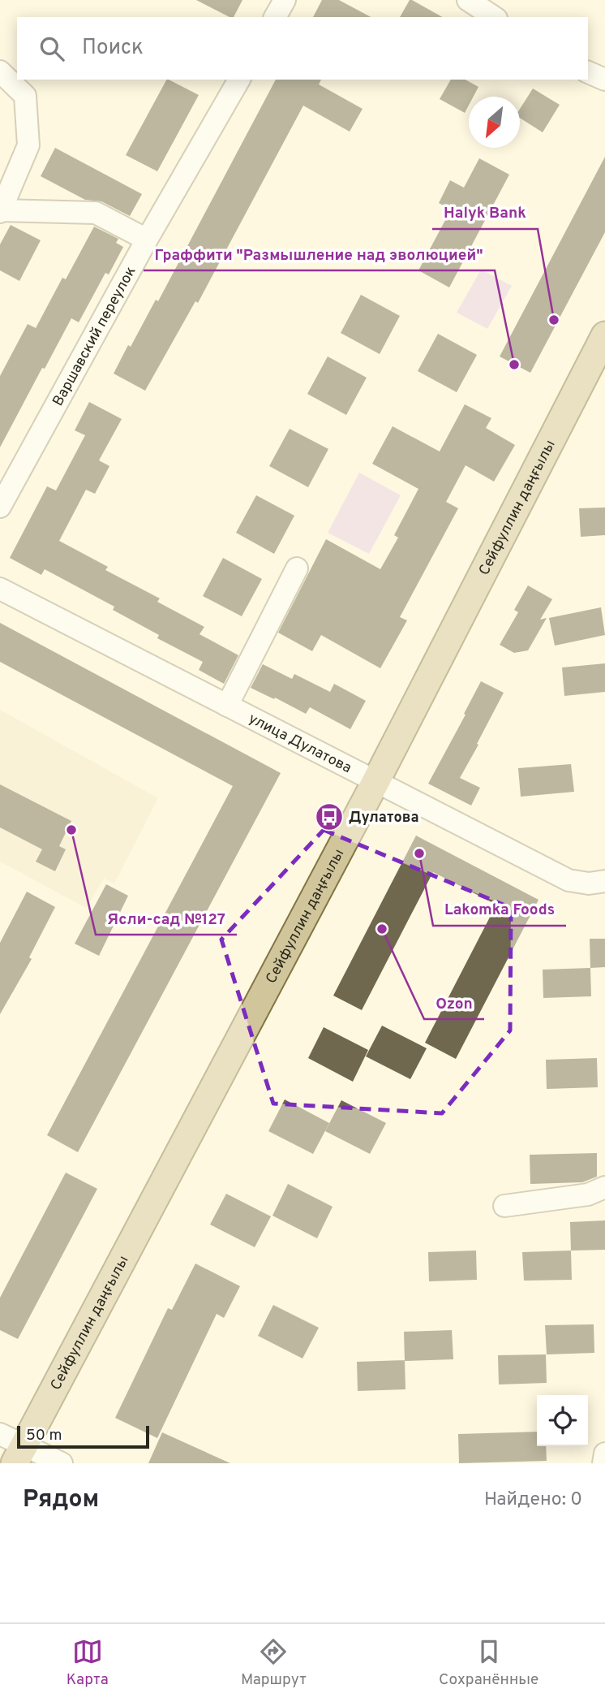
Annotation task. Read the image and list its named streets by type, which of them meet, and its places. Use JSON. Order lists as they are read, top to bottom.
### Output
{
  "streets": {
    "main road": ["Сейфуллин даңғылы"],
    "street": ["Варшавский переулок", "улица Дулатова"]
  },
  "crossings": [
    ["Сейфуллин даңғылы", "улица Дулатова"]
  ],
  "places": {
    "other": [
      "Halyk Bank",
      "Граффити \"Размышление над эволюцией\"",
      "Ясли-сад №127",
      "Lakomka Foods",
      "Ozon"
    ],
    "bus stop": ["Дулатова"]
  },
  "scale_bar": "50 m",
  "north": "bottom left",
  "page": {
    "search": "Поиск",
    "scale": "50 m",
    "heading": ["Рядом", "Найдено: 0"],
    "nav": ["Карта", "Маршрут", "Сохранённые"]
  }
}
